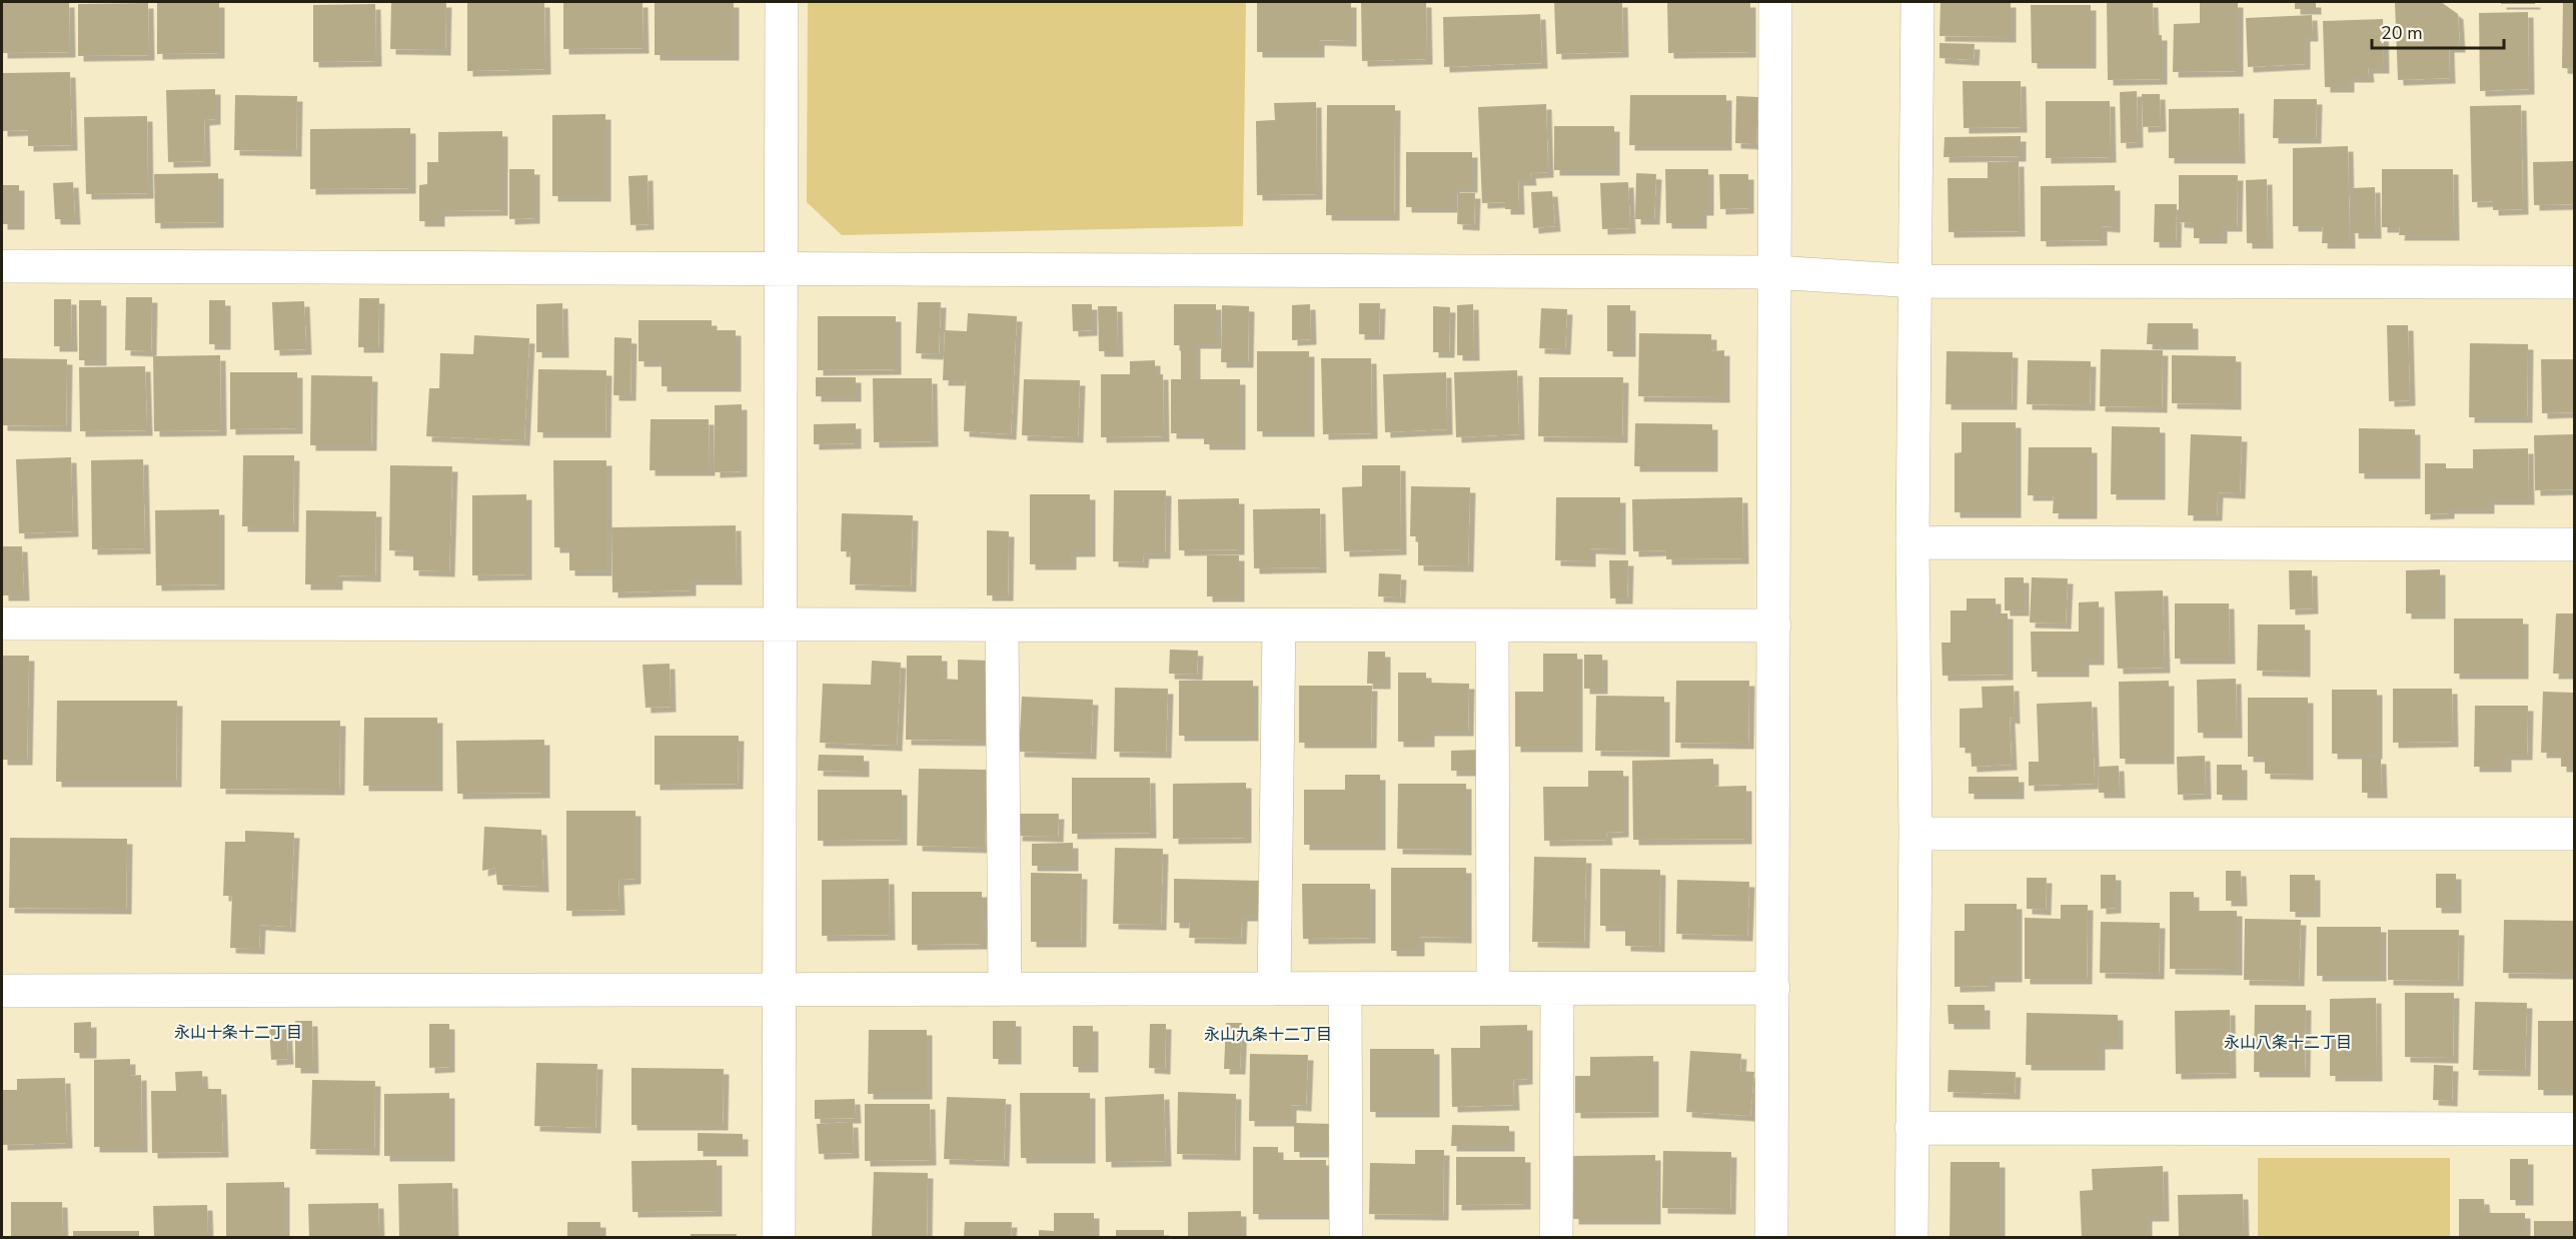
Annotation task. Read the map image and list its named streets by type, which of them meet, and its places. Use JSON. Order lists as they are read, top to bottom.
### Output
{
  "districts": ["永山十条十二丁目", "永山九条十二丁目", "永山八条十二丁目"],
  "scale_bar": "20 m"
}
